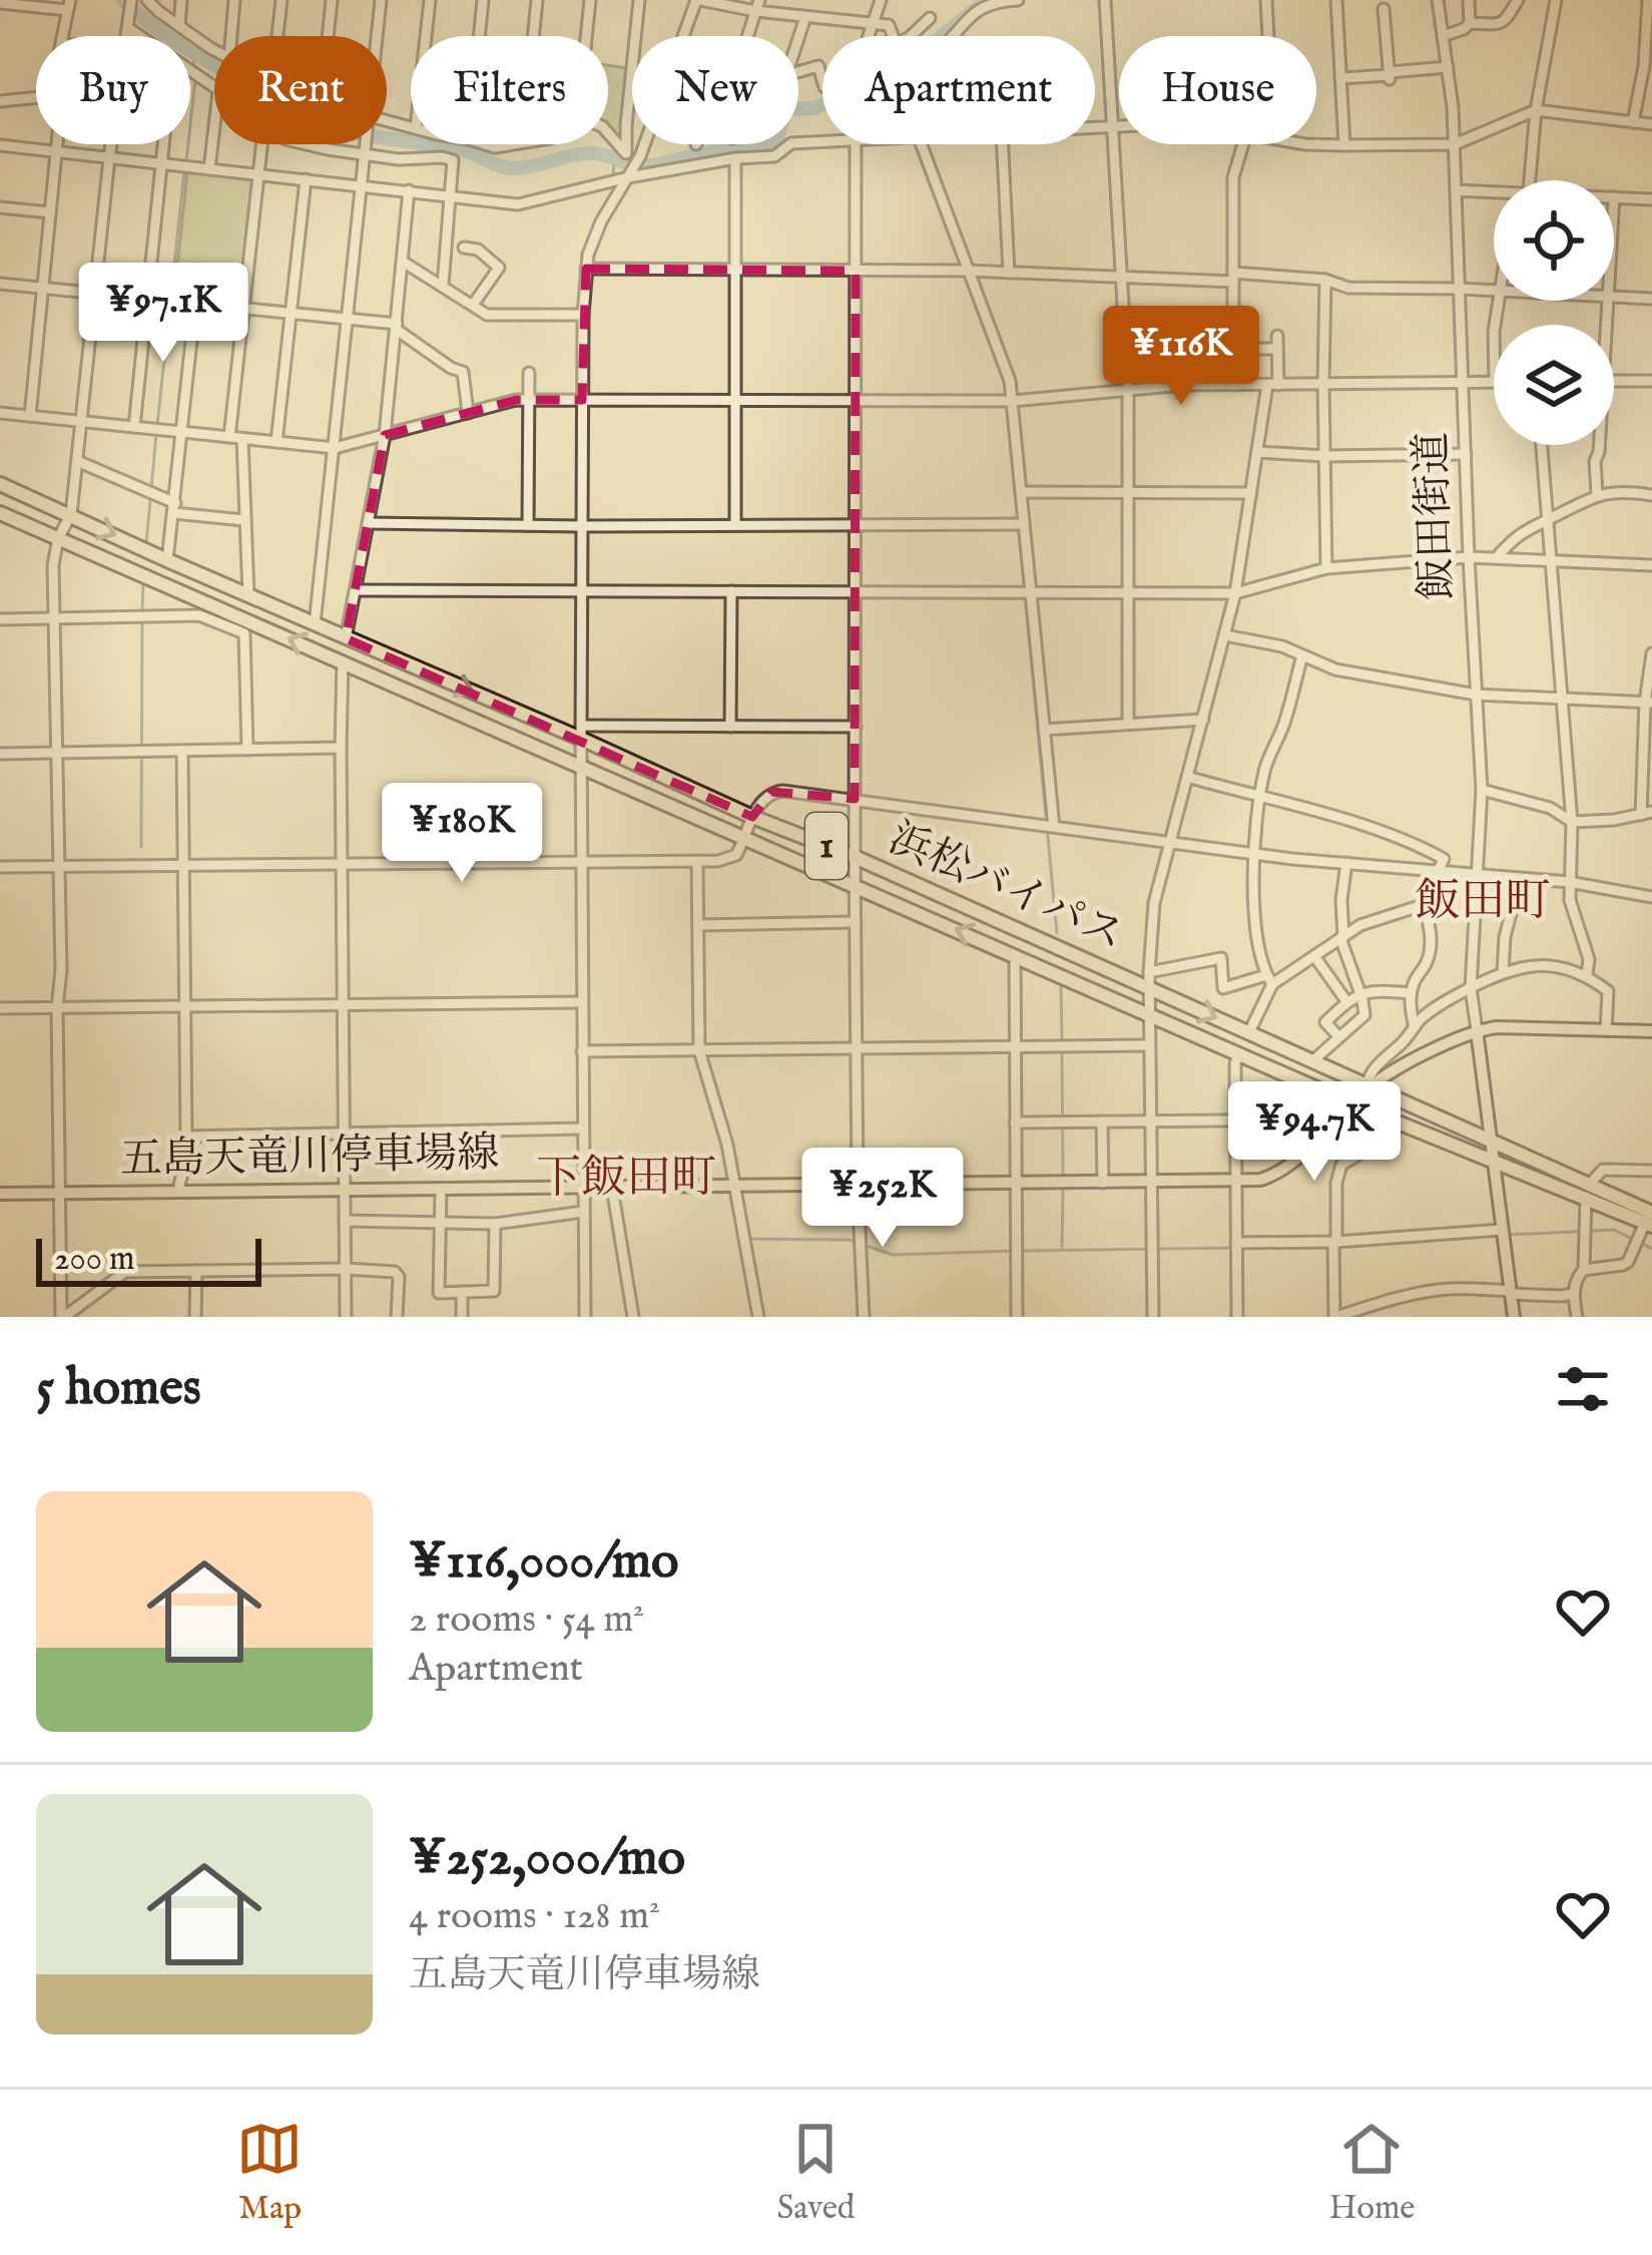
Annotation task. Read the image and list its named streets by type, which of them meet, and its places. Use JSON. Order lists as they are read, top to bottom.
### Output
{
  "streets": {
    "highway": ["1", "浜松バイパス"],
    "main road": ["五島天竜川停車場線"],
    "street": ["飯田街道"]
  },
  "crossings": [
    ["飯田街道", "五島天竜川停車場線"],
    ["浜松バイパス", "五島天竜川停車場線"]
  ],
  "districts": ["飯田町", "下飯田町"],
  "scale_bar": "200 m",
  "page": {
    "chip": [
      "Buy",
      "Rent",
      "Filters",
      "New",
      "Apartment",
      "House"
    ],
    "price": [
      "¥97.1K",
      "¥116K",
      "¥180K",
      "¥94.7K",
      "¥252K"
    ],
    "scale": "200 m",
    "heading": "5 homes",
    "list": [
      {
        "name": "¥116,000/mo",
        "note": "2 rooms · 54 m² · Apartment"
      },
      {
        "name": "¥252,000/mo",
        "note": "4 rooms · 128 m² · 五島天竜川停車場線"
      }
    ],
    "tabs": ["Map", "Saved", "Home"]
  }
}
